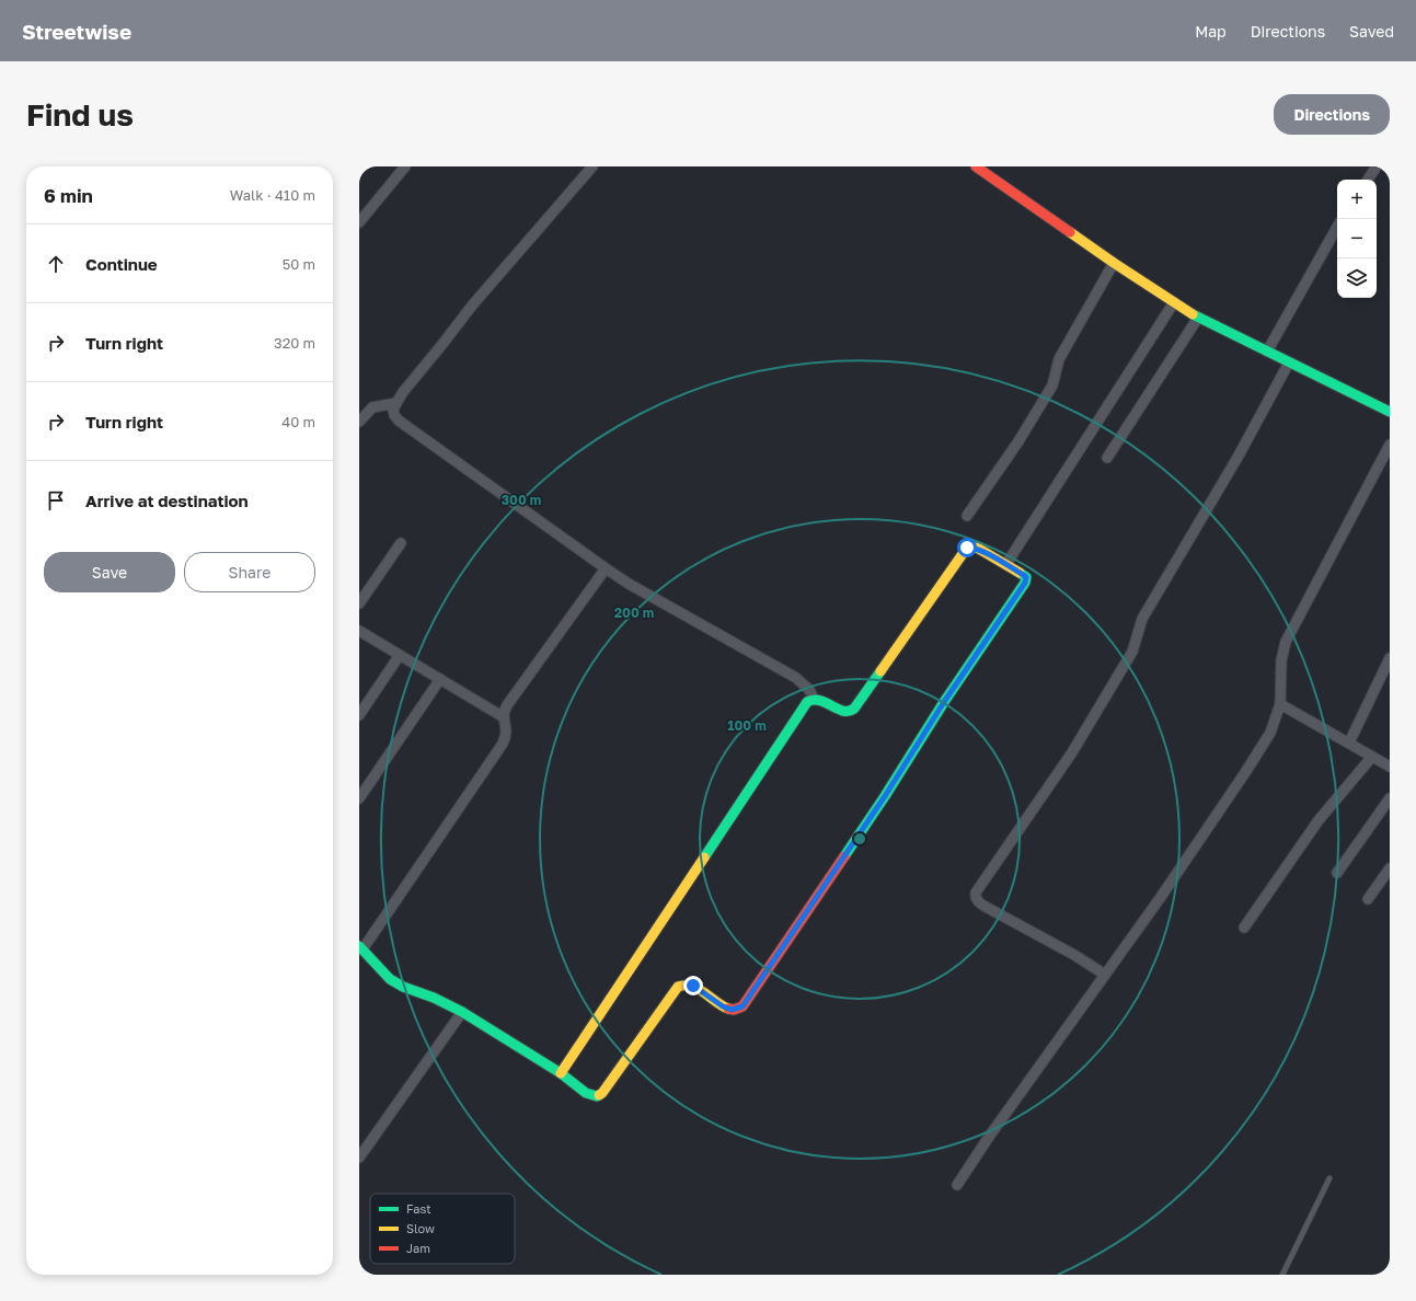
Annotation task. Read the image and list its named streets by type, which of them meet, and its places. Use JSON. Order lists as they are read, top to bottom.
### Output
{
  "legend": ["Fast", "Slow", "Jam"],
  "page": {
    "header": "Streetwise",
    "nav": ["Map", "Directions", "Saved"],
    "buttons": [
      "Directions",
      ["Save", "Share"]
    ],
    "title": "Find us",
    "heading": ["6 min", "Walk · 410 m"],
    "map_buttons": ["+", "−"],
    "list": [
      ["Continue", "50 m"],
      ["Turn right", "320 m"],
      ["Turn right", "40 m"],
      "Arrive at destination"
    ]
  },
  "rings": ["300 m", "200 m", "100 m"]
}
